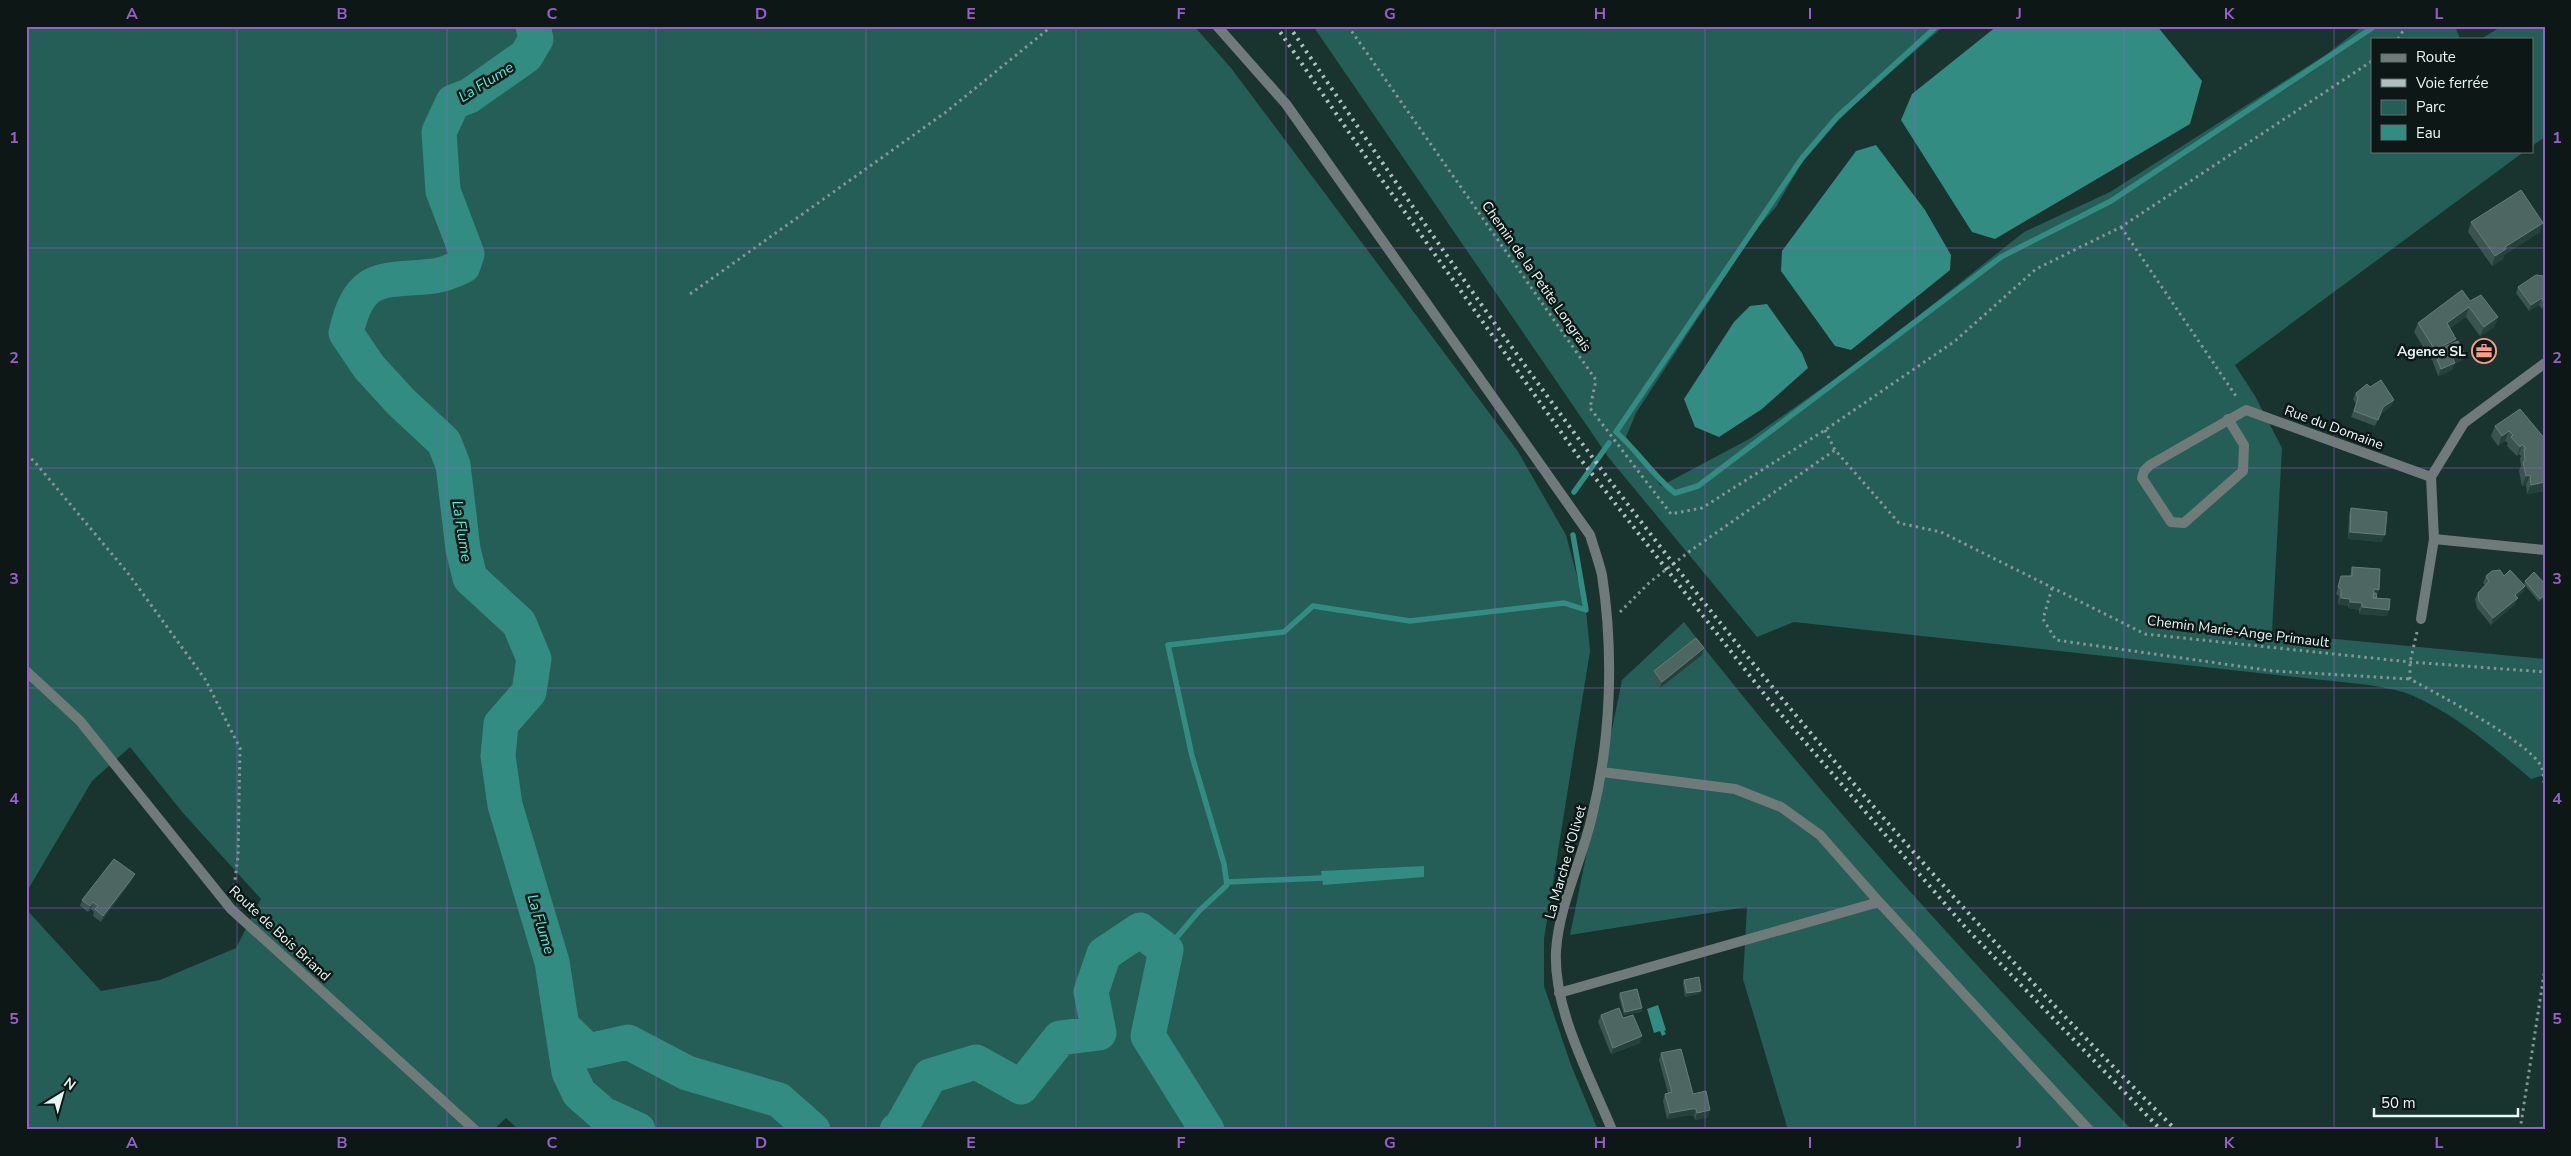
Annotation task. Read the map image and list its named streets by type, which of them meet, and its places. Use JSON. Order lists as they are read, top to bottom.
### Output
{
  "streets": {
    "street": ["Rue du Domaine", "La Marche d'Olivet", "Route de Bois Briand"],
    "path": ["Chemin de la Petite Longrais", "Chemin Marie-Ange Primault"]
  },
  "crossings": [
    ["Chemin de la Petite Longrais", "Chemin Marie-Ange Primault"]
  ],
  "water": ["La Flume"],
  "places": {
    "office": ["Agence SL"]
  },
  "legend": [
    "Route",
    "Voie ferrée",
    "Parc",
    "Eau"
  ],
  "scale_bar": "50 m",
  "north": "top right",
  "grid": {
    "columns": [
      "A",
      "B",
      "C",
      "D",
      "E",
      "F",
      "G",
      "H",
      "I",
      "J",
      "K",
      "L"
    ],
    "rows": [
      "1",
      "2",
      "3",
      "4",
      "5"
    ]
  }
}
